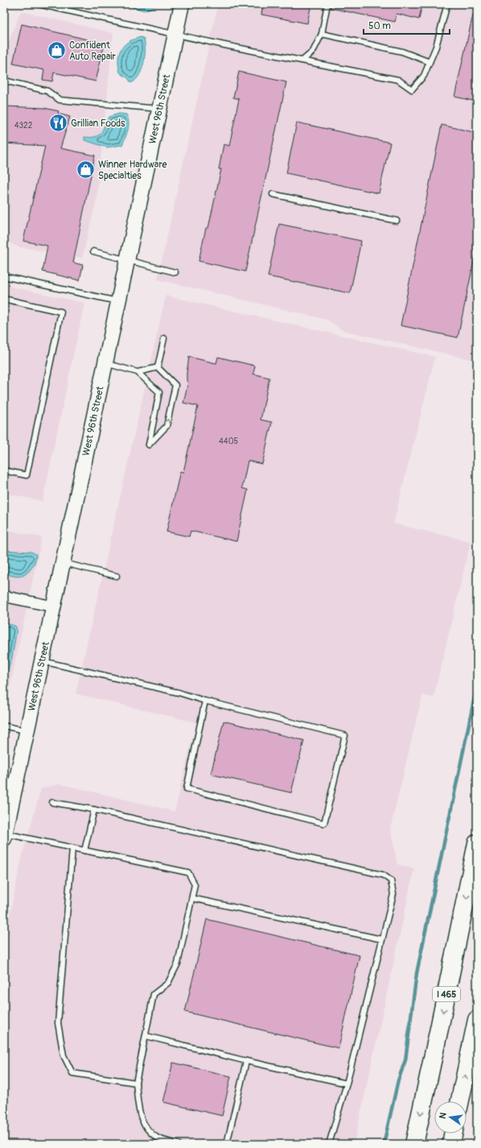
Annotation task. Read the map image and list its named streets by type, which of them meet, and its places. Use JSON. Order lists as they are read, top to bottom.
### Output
{
  "streets": {
    "highway": ["I 465"],
    "street": ["West 96th Street"]
  },
  "places": {
    "shop": ["Confident Auto Repair", "Winner Hardware Specialties"],
    "restaurant": ["Grillian Foods"]
  },
  "house_numbers": ["4322", "4405"],
  "scale_bar": "50 m",
  "north": "left"
}
